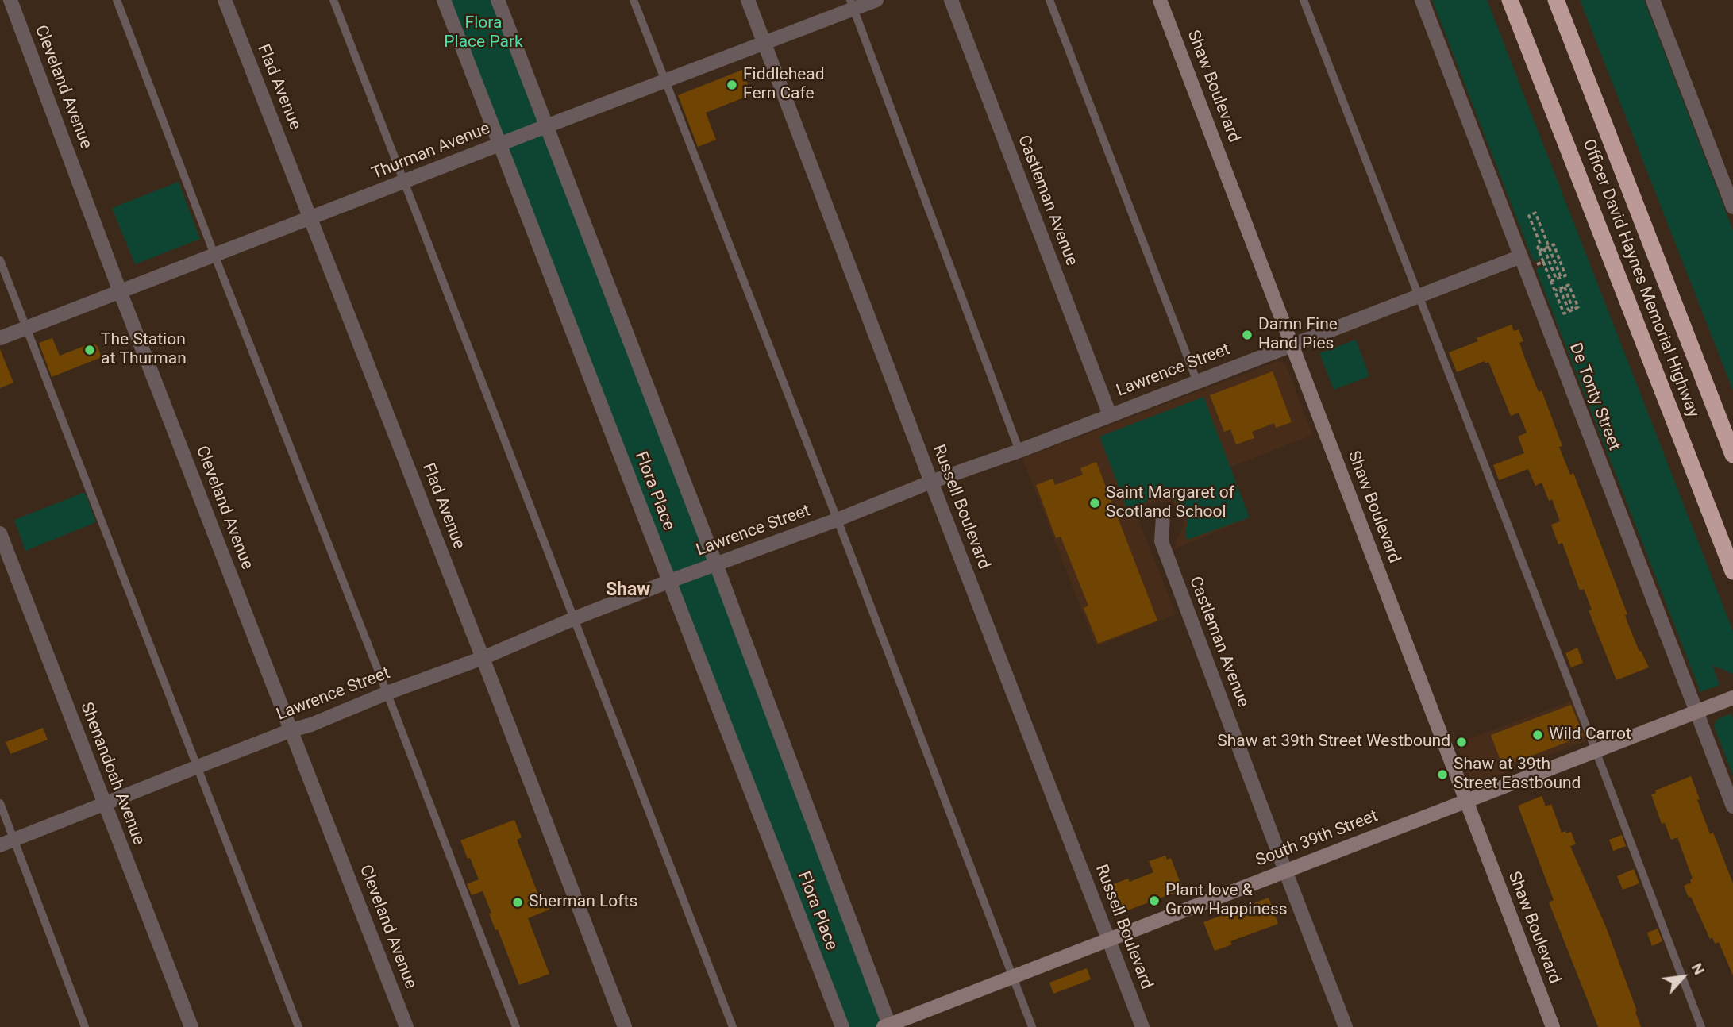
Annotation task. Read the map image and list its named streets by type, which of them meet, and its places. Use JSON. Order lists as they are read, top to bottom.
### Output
{
  "streets": {
    "highway": ["Officer David Haynes Memorial Highway"],
    "street": [
      "Shaw Boulevard",
      "Cleveland Avenue",
      "Flad Avenue",
      "Thurman Avenue",
      "Castleman Avenue",
      "Lawrence Street",
      "De Tonty Street",
      "Flora Place",
      "Russell Boulevard",
      "Shenandoah Avenue",
      "South 39th Street"
    ]
  },
  "crossings": [
    ["Shaw Boulevard", "Lawrence Street"],
    ["Shaw Boulevard", "South 39th Street"],
    ["Cleveland Avenue", "Thurman Avenue"],
    ["Cleveland Avenue", "Lawrence Street"],
    ["Flad Avenue", "Thurman Avenue"],
    ["Flad Avenue", "Lawrence Street"],
    ["Thurman Avenue", "Flora Place"],
    ["Thurman Avenue", "Russell Boulevard"],
    ["Castleman Avenue", "Lawrence Street"],
    ["Castleman Avenue", "South 39th Street"],
    ["Lawrence Street", "De Tonty Street"],
    ["Lawrence Street", "Flora Place"],
    ["Lawrence Street", "Russell Boulevard"],
    ["Lawrence Street", "Shenandoah Avenue"],
    ["De Tonty Street", "South 39th Street"],
    ["Flora Place", "South 39th Street"],
    ["Russell Boulevard", "South 39th Street"]
  ],
  "districts": ["Shaw"],
  "parks": ["Flora Place Park"],
  "places": [
    "Fiddlehead Fern Cafe",
    "Damn Fine Hand Pies",
    "The Station at Thurman",
    "Saint Margaret of Scotland School",
    "Wild Carrot",
    "Shaw at 39th Street Westbound",
    "Shaw at 39th Street Eastbound",
    "Plant love & Grow Happiness",
    "Sherman Lofts"
  ],
  "north": "top right"
}
